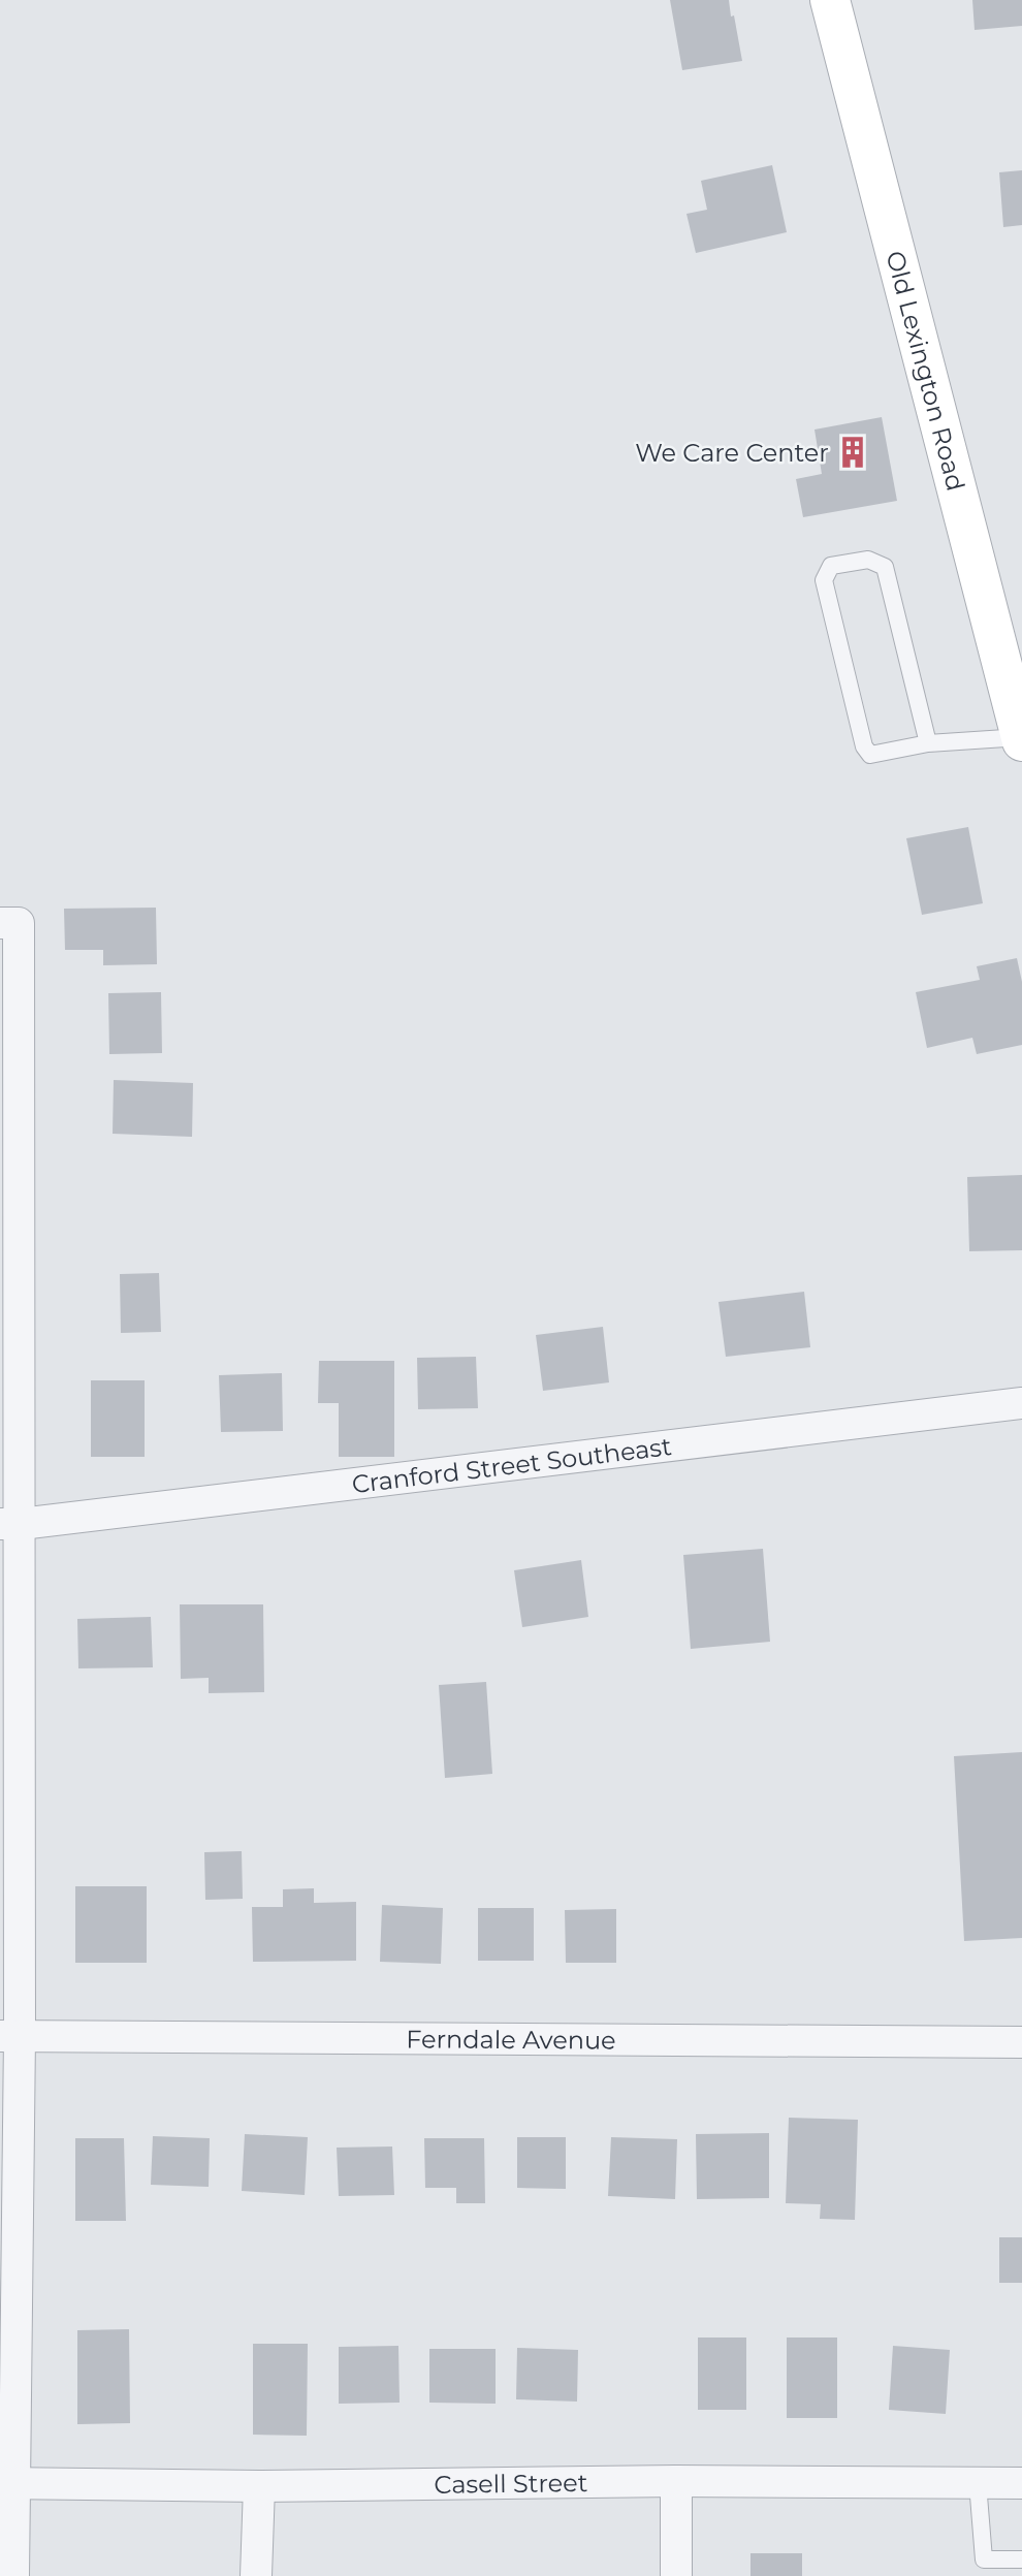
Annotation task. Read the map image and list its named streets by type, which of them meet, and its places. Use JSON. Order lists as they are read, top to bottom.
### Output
{
  "streets": {
    "street": [
      "Old Lexington Road",
      "Cranford Street Southeast",
      "Ferndale Avenue",
      "Casell Street"
    ]
  },
  "places": {
    "building": ["We Care Center"]
  }
}
